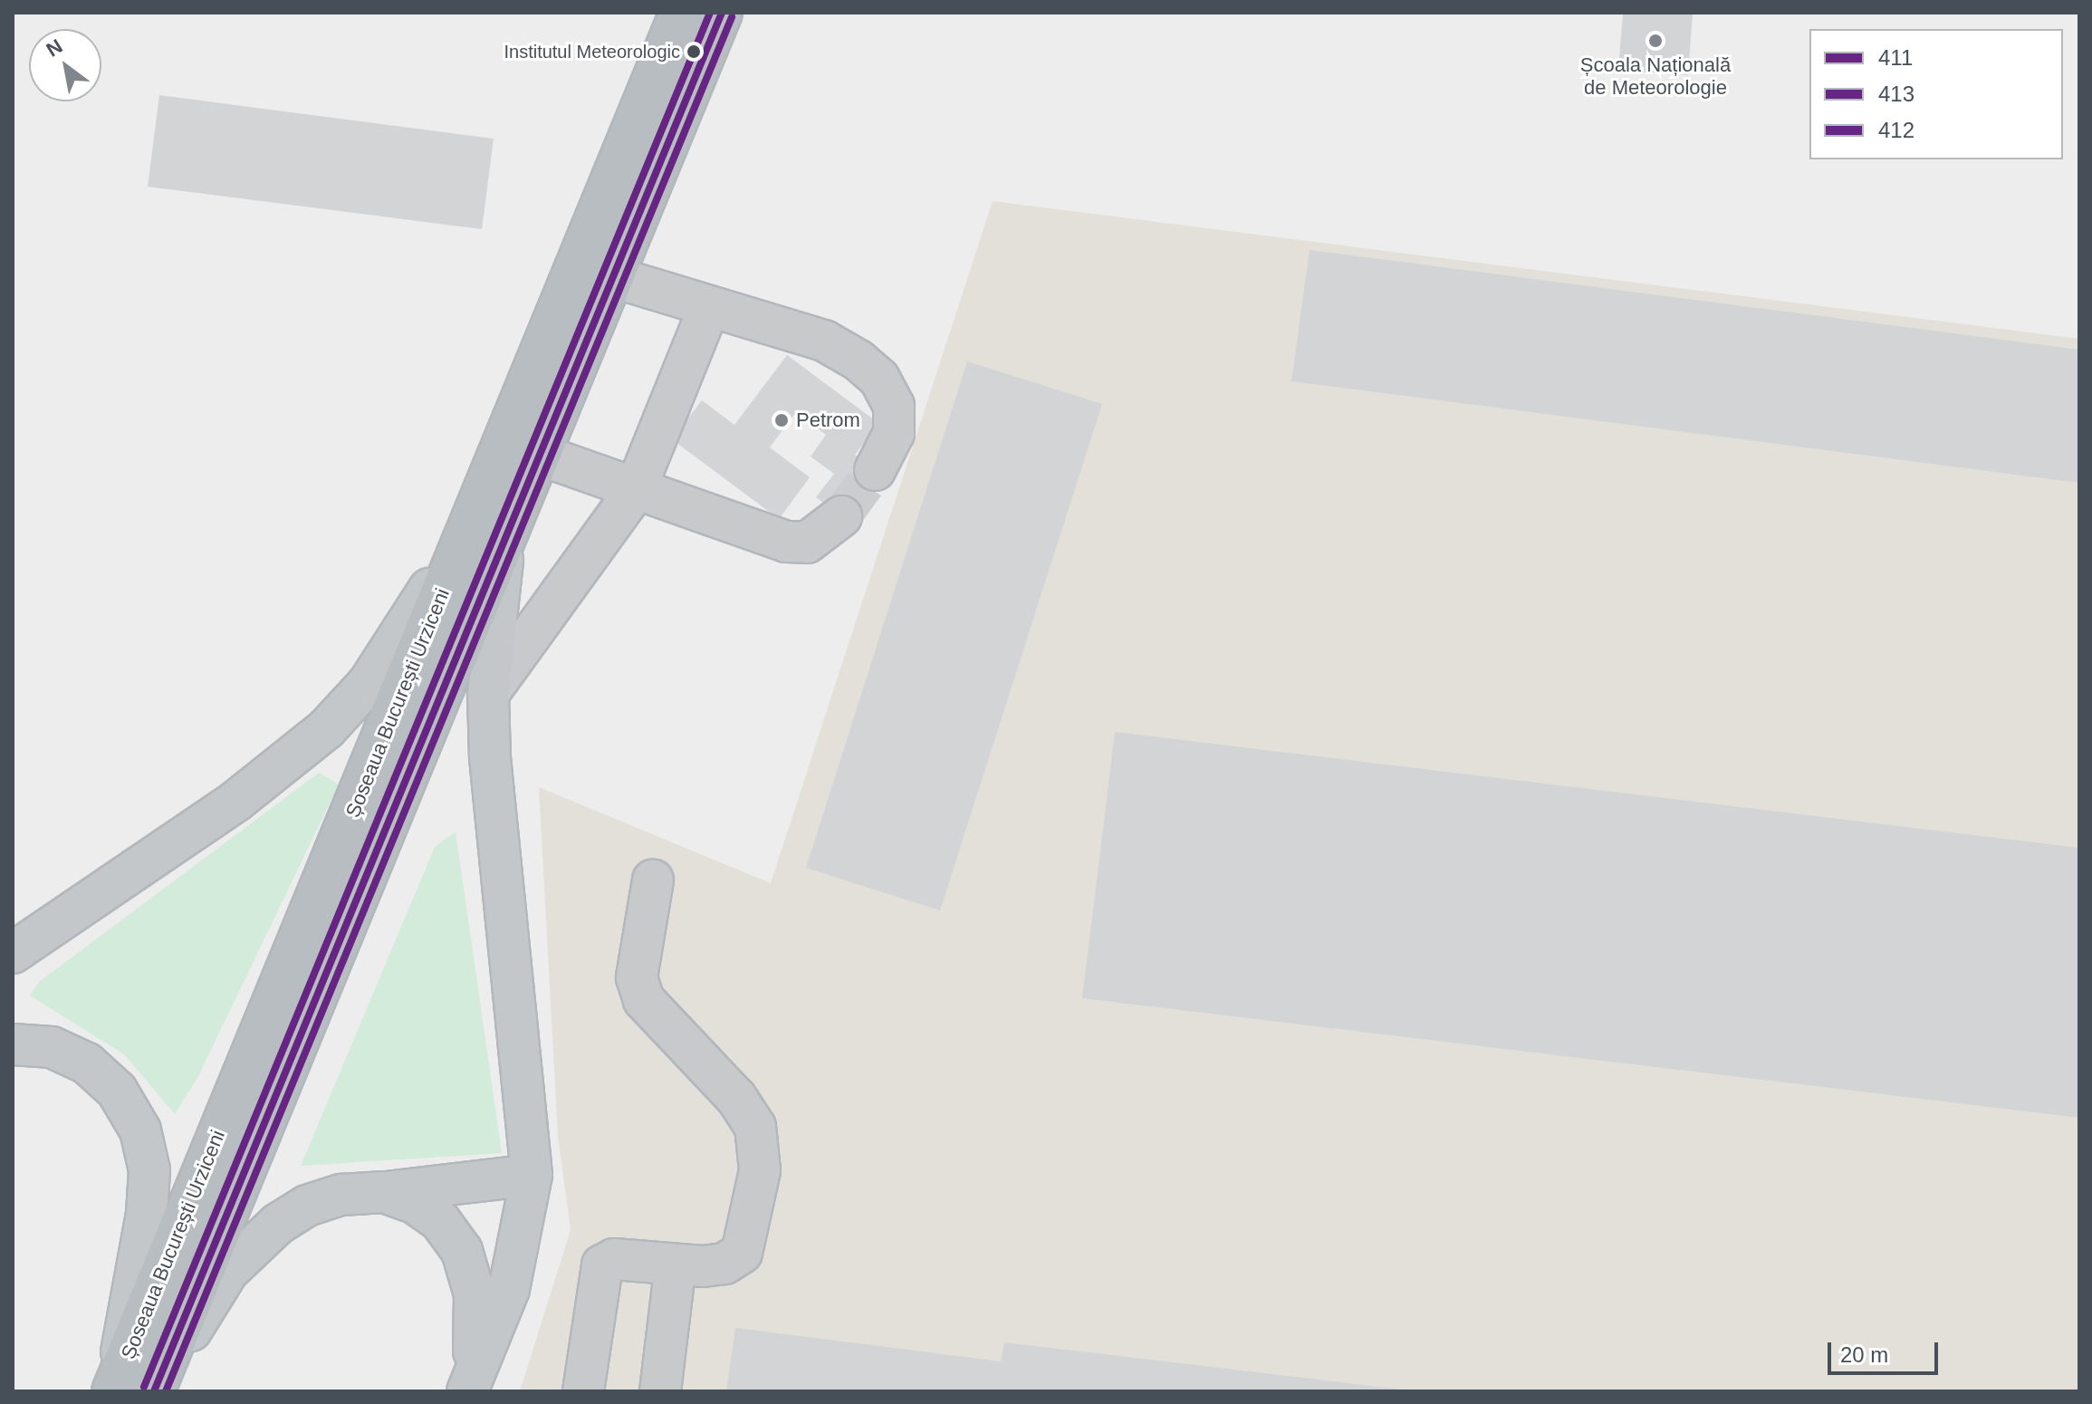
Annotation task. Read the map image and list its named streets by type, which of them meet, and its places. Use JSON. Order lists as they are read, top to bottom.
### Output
{
  "streets": {
    "highway": ["Șoseaua București Urziceni"]
  },
  "places": ["Școala Națională de Meteorologie", "Institutul Meteorologic", "Petrom"],
  "lines": ["transit line 411", "transit line 412", "transit line 413"],
  "legend": ["411", "413", "412"],
  "scale_bar": "20 m",
  "north": "top left"
}
